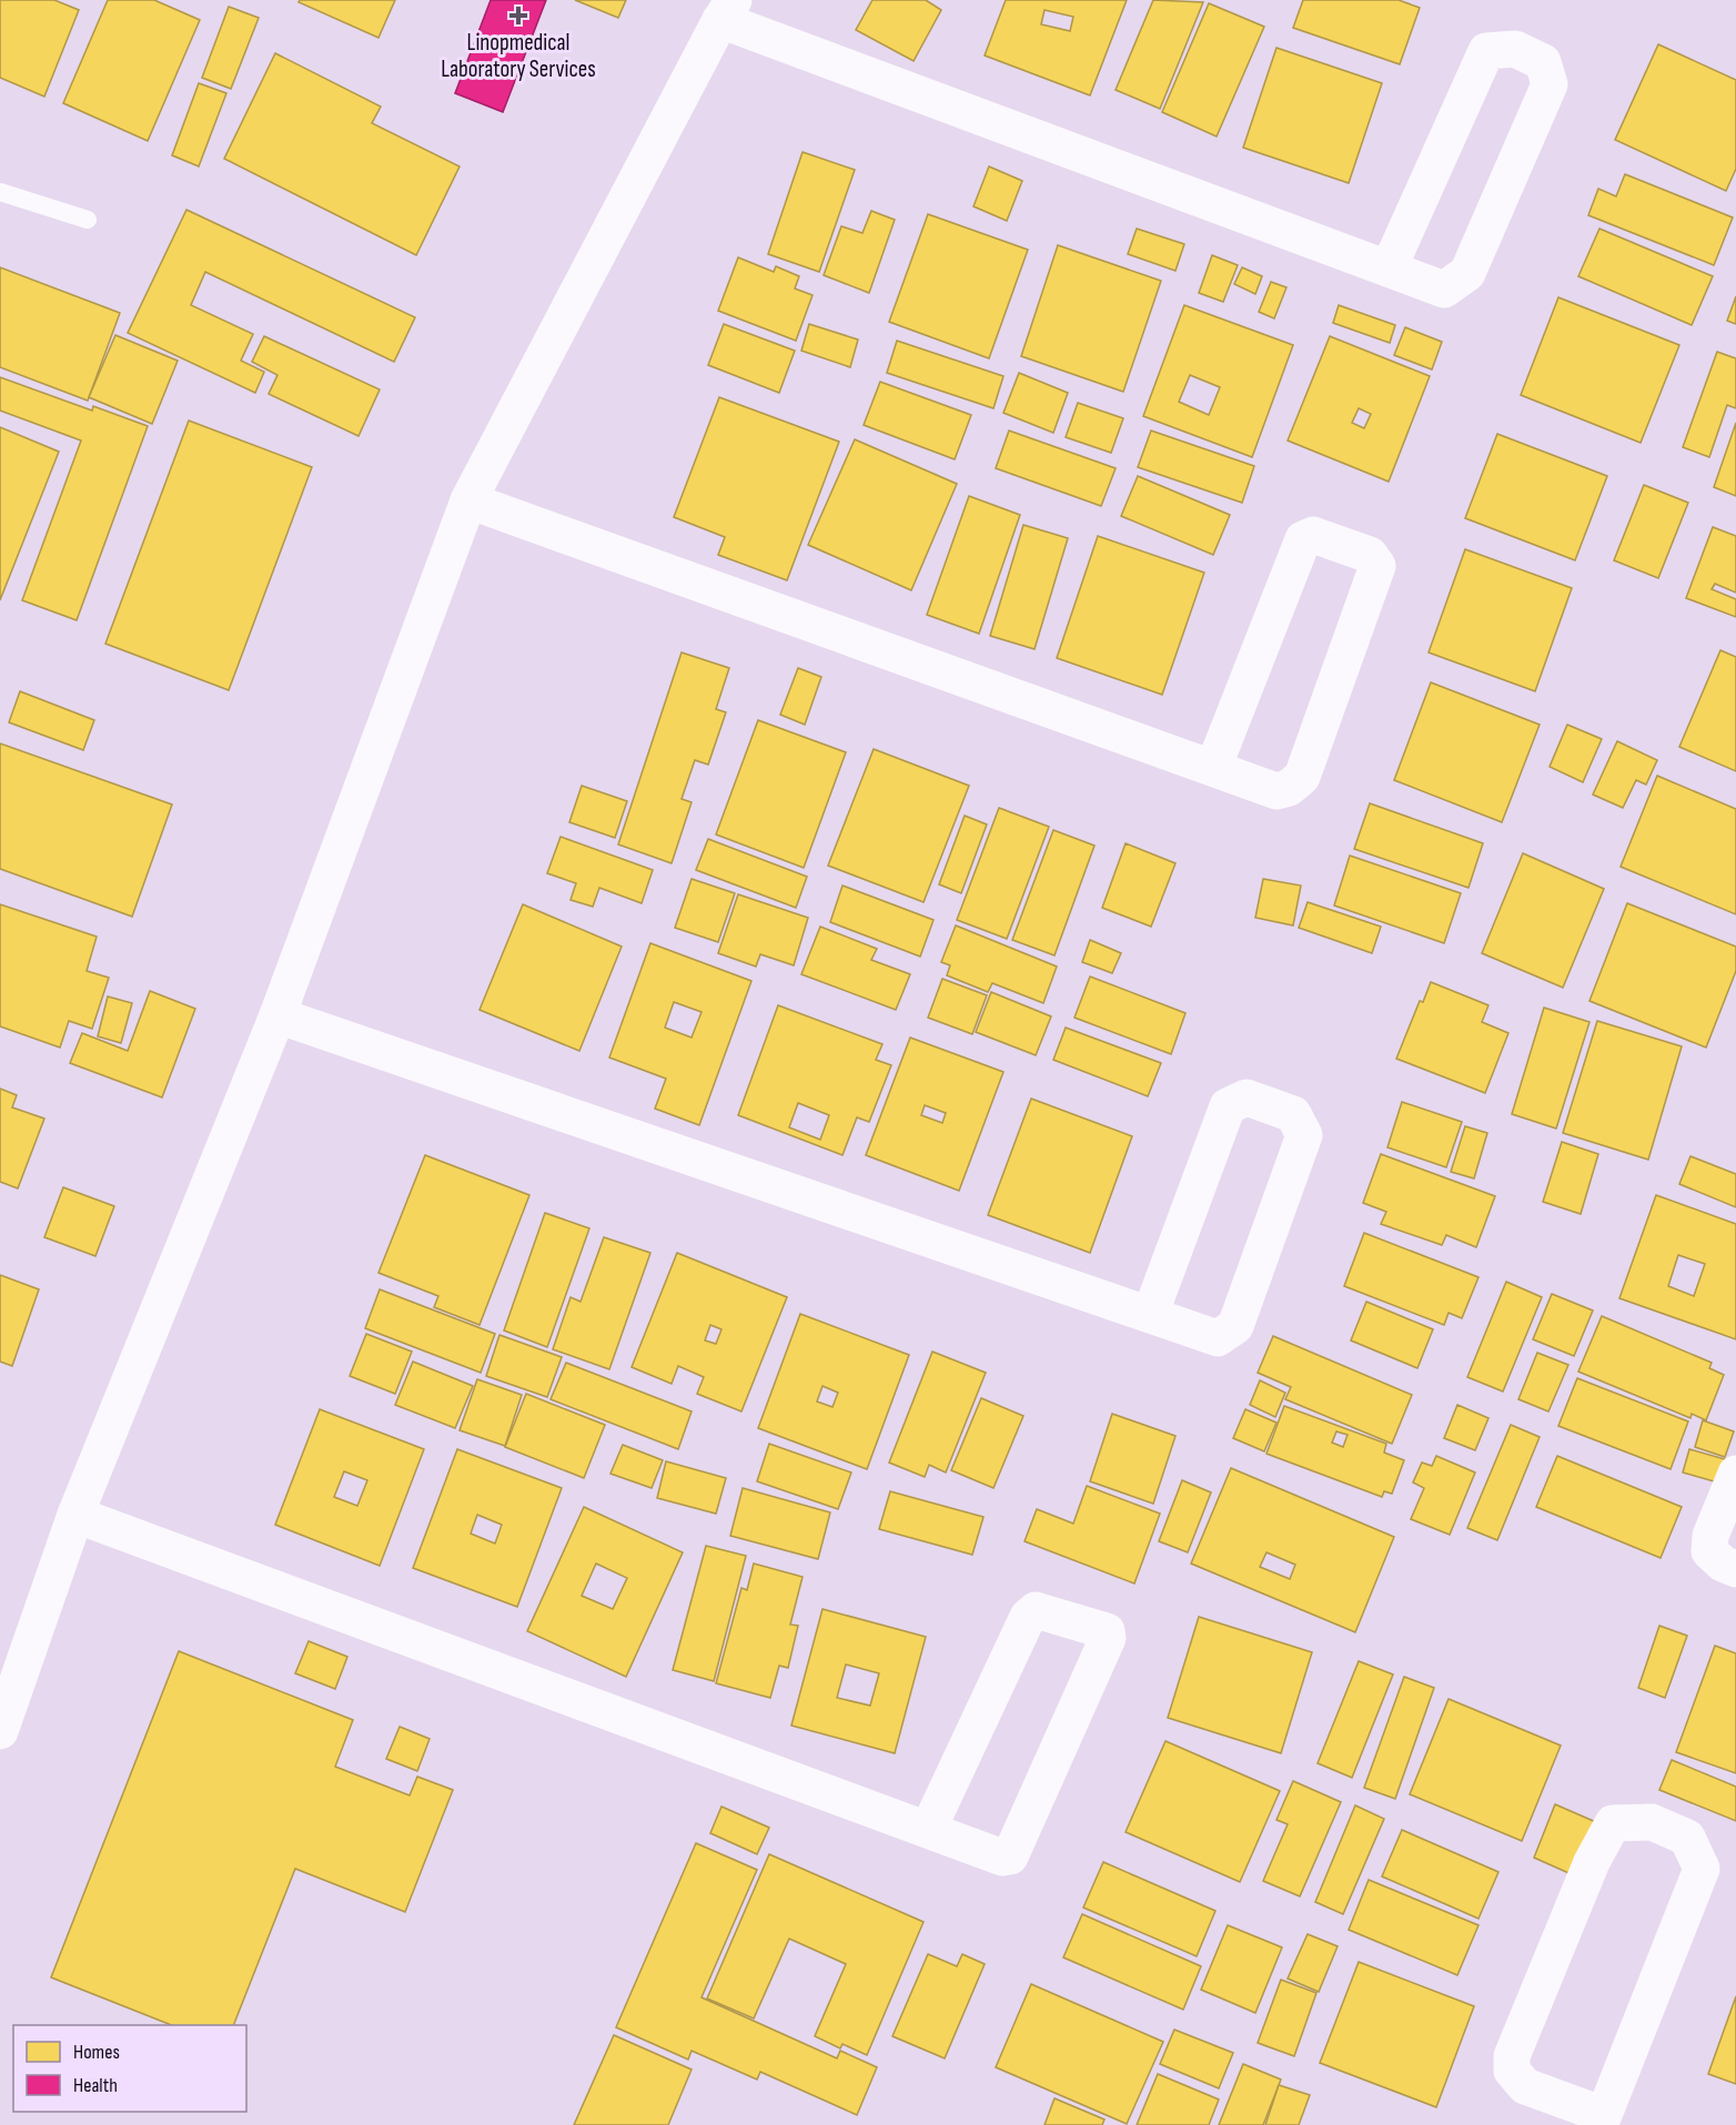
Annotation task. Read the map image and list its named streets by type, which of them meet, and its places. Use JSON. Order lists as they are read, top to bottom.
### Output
{
  "places": {
    "health": ["Linopmedical Laboratory Services"]
  },
  "legend": ["Homes", "Health"]
}
